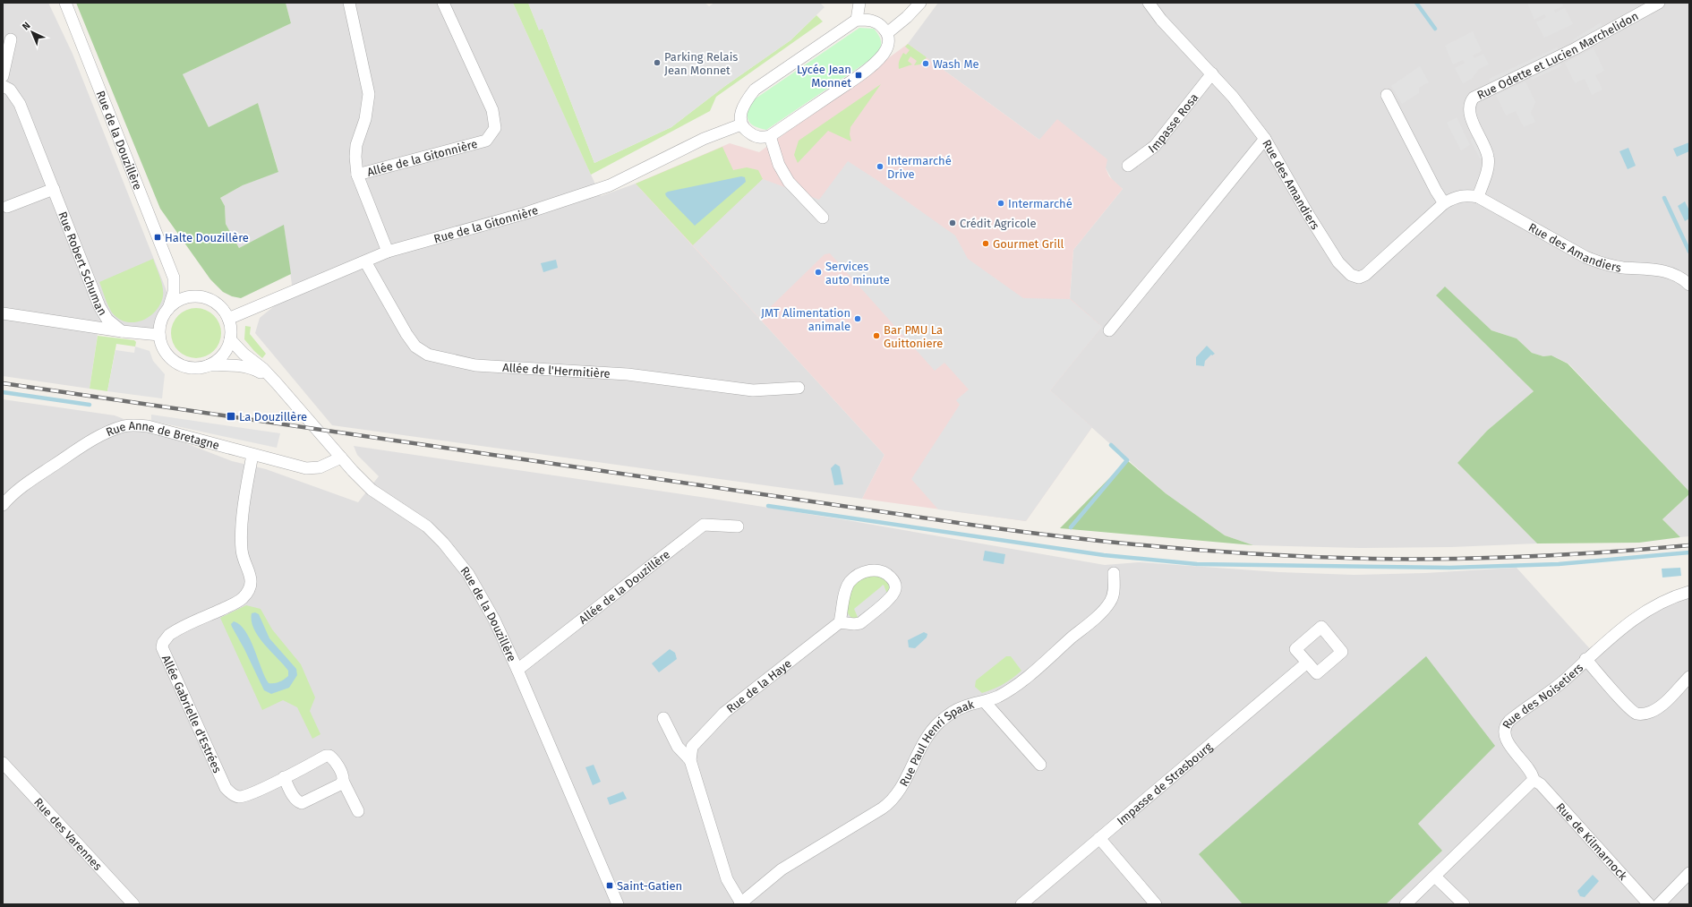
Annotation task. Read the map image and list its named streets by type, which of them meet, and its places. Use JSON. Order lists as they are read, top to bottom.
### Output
{
  "streets": {
    "street": [
      "Rue Odette et Lucien Marchelidon",
      "Impasse Rosa",
      "Rue de la Douzillère",
      "Allée de la Gitonnière",
      "Rue des Amandiers",
      "Rue de la Gitonnière",
      "Rue Robert Schuman",
      "Allée de l'Hermitière",
      "Rue Anne de Bretagne",
      "Allée de la Douzillère",
      "Rue de la Haye",
      "Rue des Noisetiers",
      "Allée Gabrielle d'Estrées",
      "Rue Paul Henri Spaak",
      "Impasse de Strasbourg",
      "Rue des Varennes",
      "Rue de Kilmarnock"
    ]
  },
  "crossings": [
    ["Rue Odette et Lucien Marchelidon", "Rue des Amandiers"],
    ["Impasse Rosa", "Rue des Amandiers"],
    ["Rue de la Douzillère", "Rue de la Gitonnière"],
    ["Rue de la Douzillère", "Rue Robert Schuman"],
    ["Rue de la Douzillère", "Rue Anne de Bretagne"],
    ["Rue de la Douzillère", "Allée de la Douzillère"],
    ["Allée de la Gitonnière", "Rue de la Gitonnière"],
    ["Rue de la Gitonnière", "Rue Robert Schuman"],
    ["Rue de la Gitonnière", "Allée de l'Hermitière"],
    ["Rue Anne de Bretagne", "Allée Gabrielle d'Estrées"],
    ["Rue des Noisetiers", "Rue de Kilmarnock"]
  ],
  "places": {
    "other": [
      "Parking Relais Jean Monnet",
      "Wash Me",
      "Intermarché Drive",
      "Intermarché",
      "Crédit Agricole",
      "Gourmet Grill",
      "Services auto minute",
      "JMT Alimentation animale",
      "Bar PMU La Guittoniere"
    ],
    "transit": [
      "Lycée Jean Monnet",
      "Halte Douzillère",
      "La Douzillère",
      "Saint-Gatien"
    ]
  },
  "north": "top left"
}
